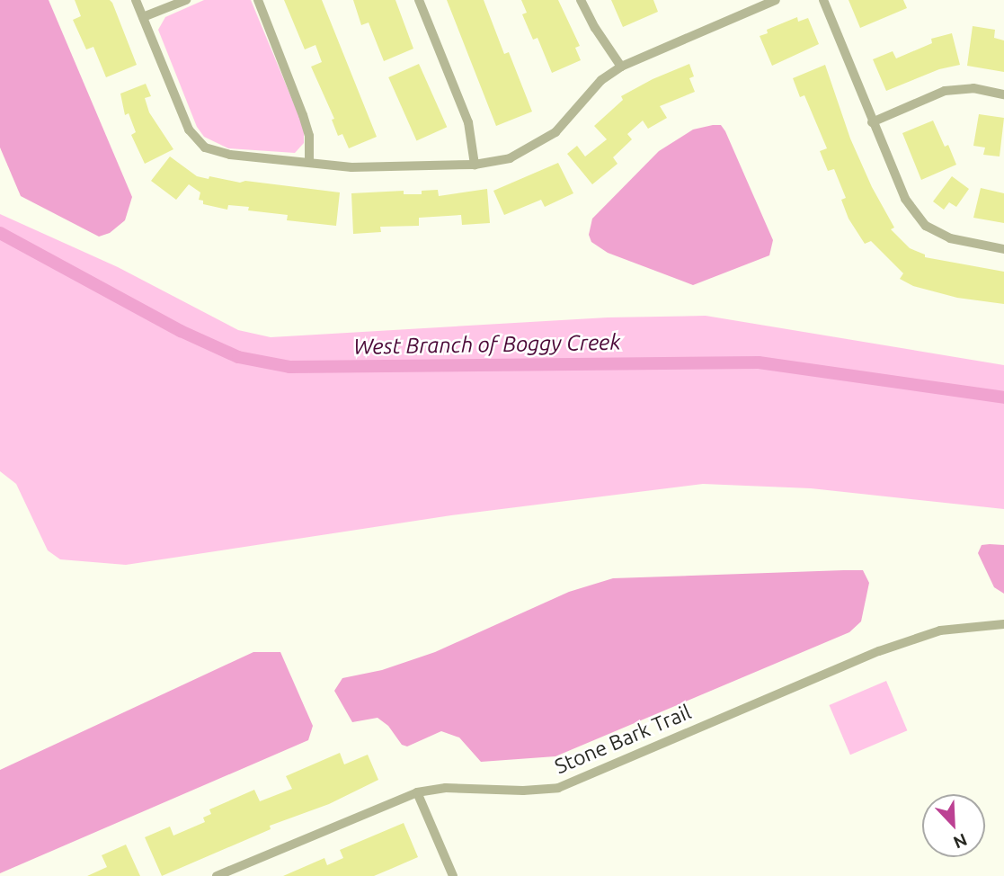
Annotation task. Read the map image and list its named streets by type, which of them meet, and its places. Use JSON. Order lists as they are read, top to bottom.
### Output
{
  "streets": {
    "street": ["Stone Bark Trail"]
  },
  "water": ["West Branch of Boggy Creek"],
  "north": "bottom right"
}
